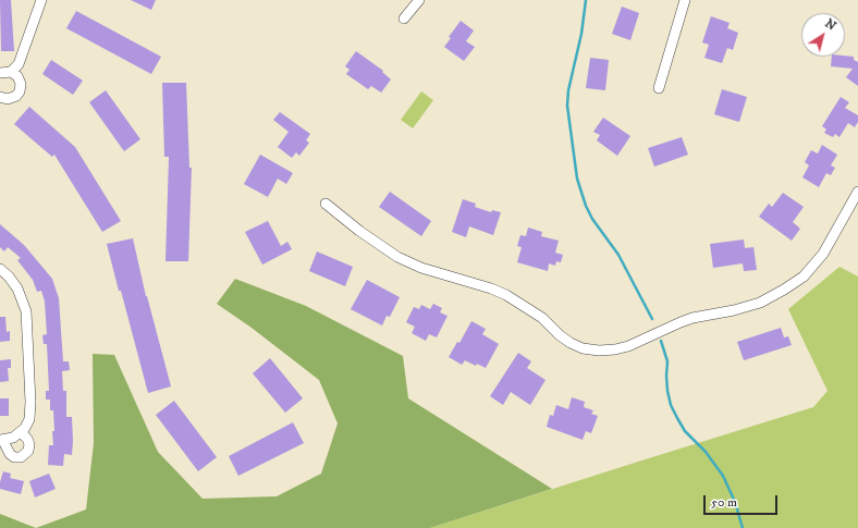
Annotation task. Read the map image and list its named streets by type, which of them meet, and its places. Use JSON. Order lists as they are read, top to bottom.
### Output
{
  "scale_bar": "50 m",
  "north": "top right"
}
